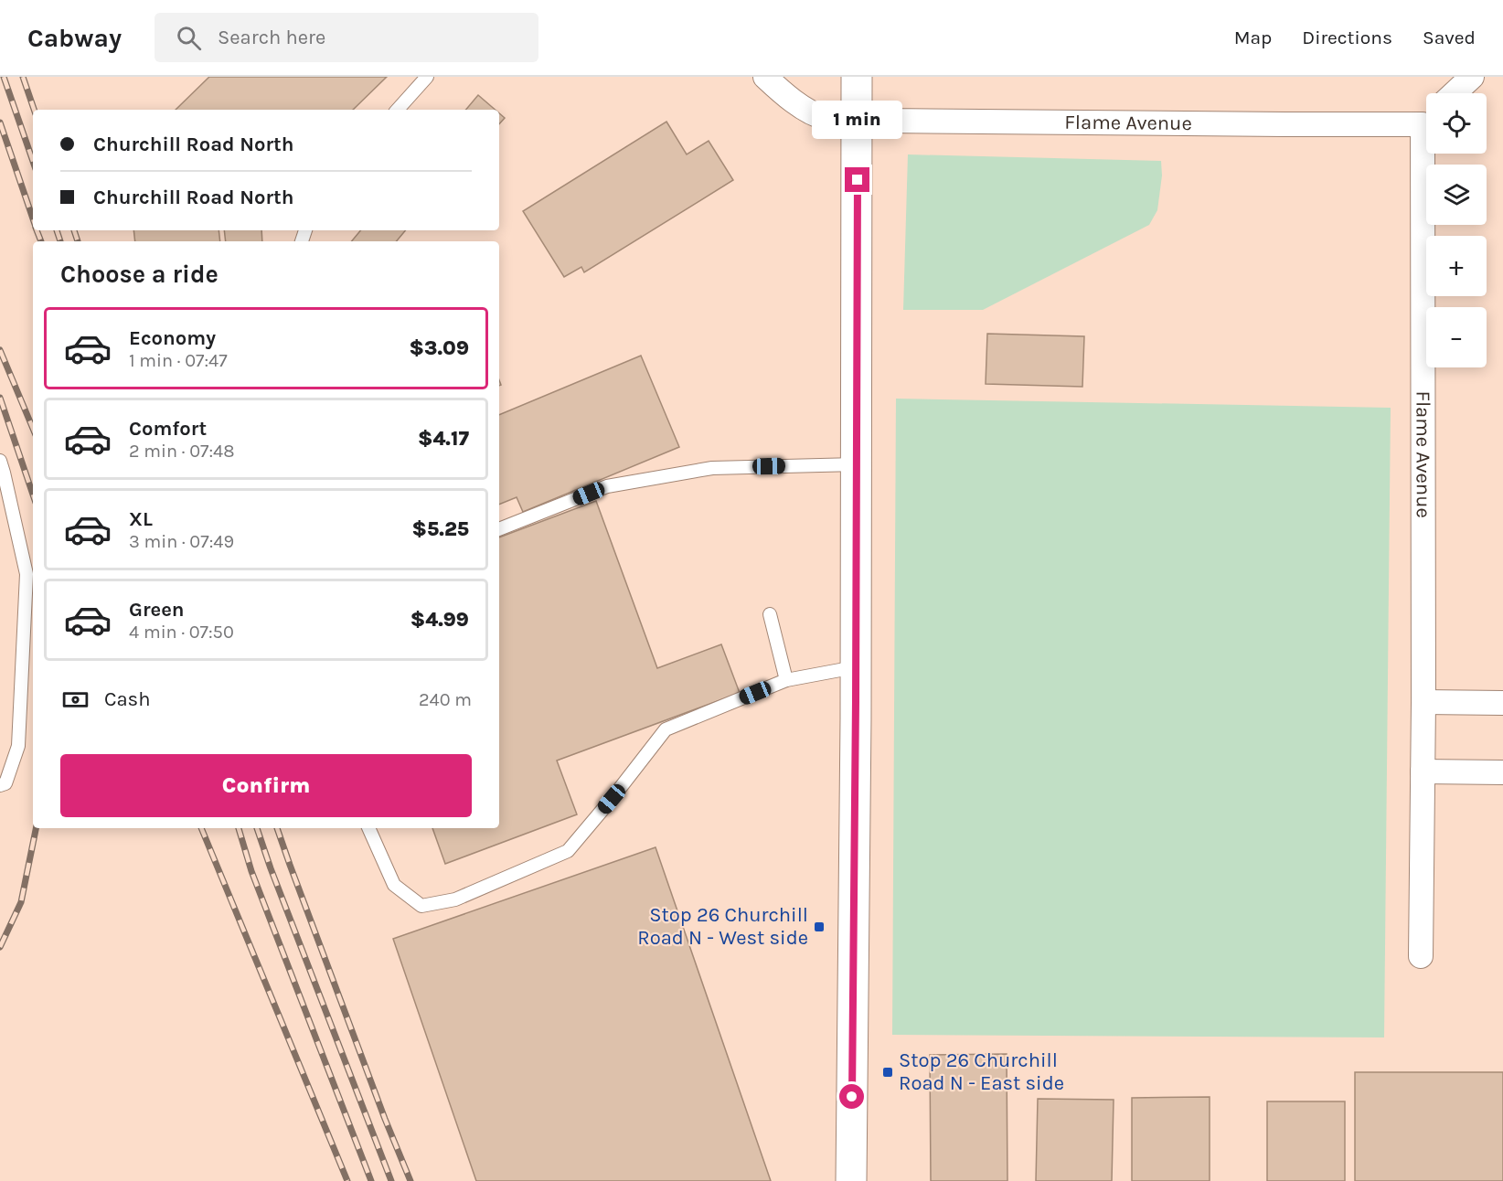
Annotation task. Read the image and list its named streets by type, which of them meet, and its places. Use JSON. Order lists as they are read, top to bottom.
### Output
{
  "streets": {
    "street": ["Flame Avenue"]
  },
  "places": {
    "transit": ["Stop 26 Churchill Road N - West side", "Stop 26 Churchill Road N - East side"]
  },
  "page": {
    "header": "Cabway",
    "search": "Search here",
    "nav": ["Map", "Directions", "Saved"],
    "map_buttons": ["+", "−"],
    "bubble": "1 min",
    "banner": ["Churchill Road North", "Churchill Road North"],
    "heading": "Choose a ride",
    "list": [
      {
        "name": "Economy",
        "note": "1 min · 07:47",
        "value": "$3.09"
      },
      {
        "name": "Comfort",
        "note": "2 min · 07:48",
        "value": "$4.17"
      },
      {
        "name": "XL",
        "note": "3 min · 07:49",
        "value": "$5.25"
      },
      {
        "name": "Green",
        "note": "4 min · 07:50",
        "value": "$4.99"
      }
    ],
    "pay": ["Cash", "240 m"],
    "buttons": "Confirm"
  }
}
